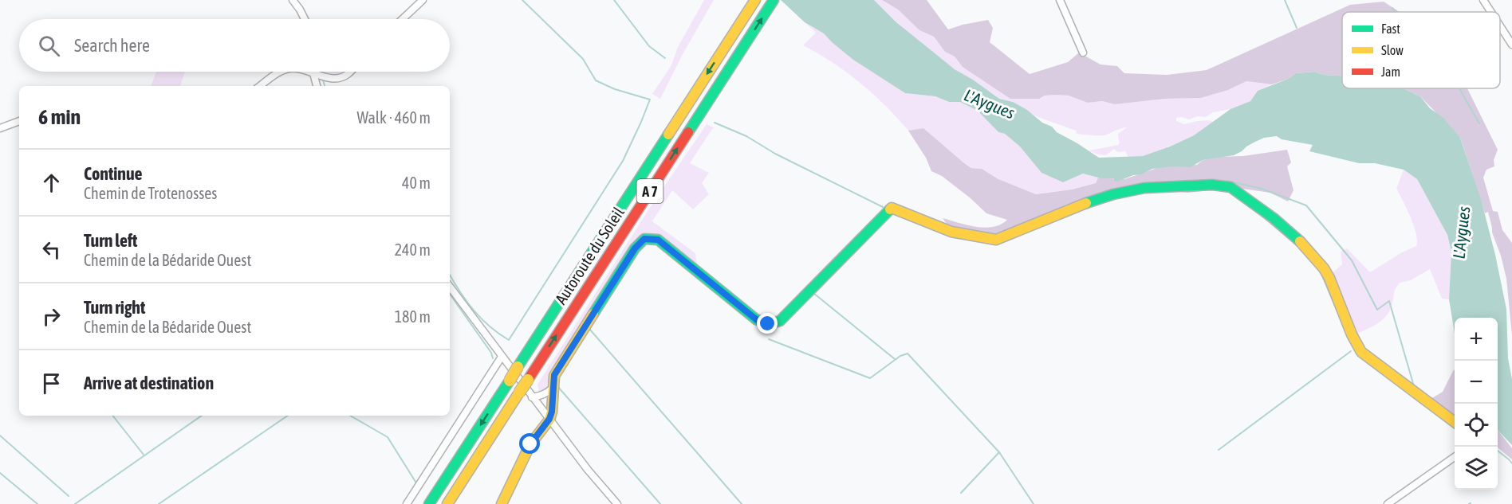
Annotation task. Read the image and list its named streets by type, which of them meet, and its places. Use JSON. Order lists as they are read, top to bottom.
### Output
{
  "streets": {
    "main road": ["A 7", "Autoroute du Soleil"]
  },
  "water": ["L'Aygues"],
  "legend": ["Fast", "Slow", "Jam"],
  "page": {
    "search": "Search here",
    "heading": ["6 min", "Walk · 460 m"],
    "list": [
      ["Continue", "Chemin de Trotenosses", "40 m"],
      ["Turn left", "Chemin de la Bédaride Ouest", "240 m"],
      ["Turn right", "Chemin de la Bédaride Ouest", "180 m"],
      "Arrive at destination"
    ],
    "map_buttons": ["+", "−"]
  }
}
